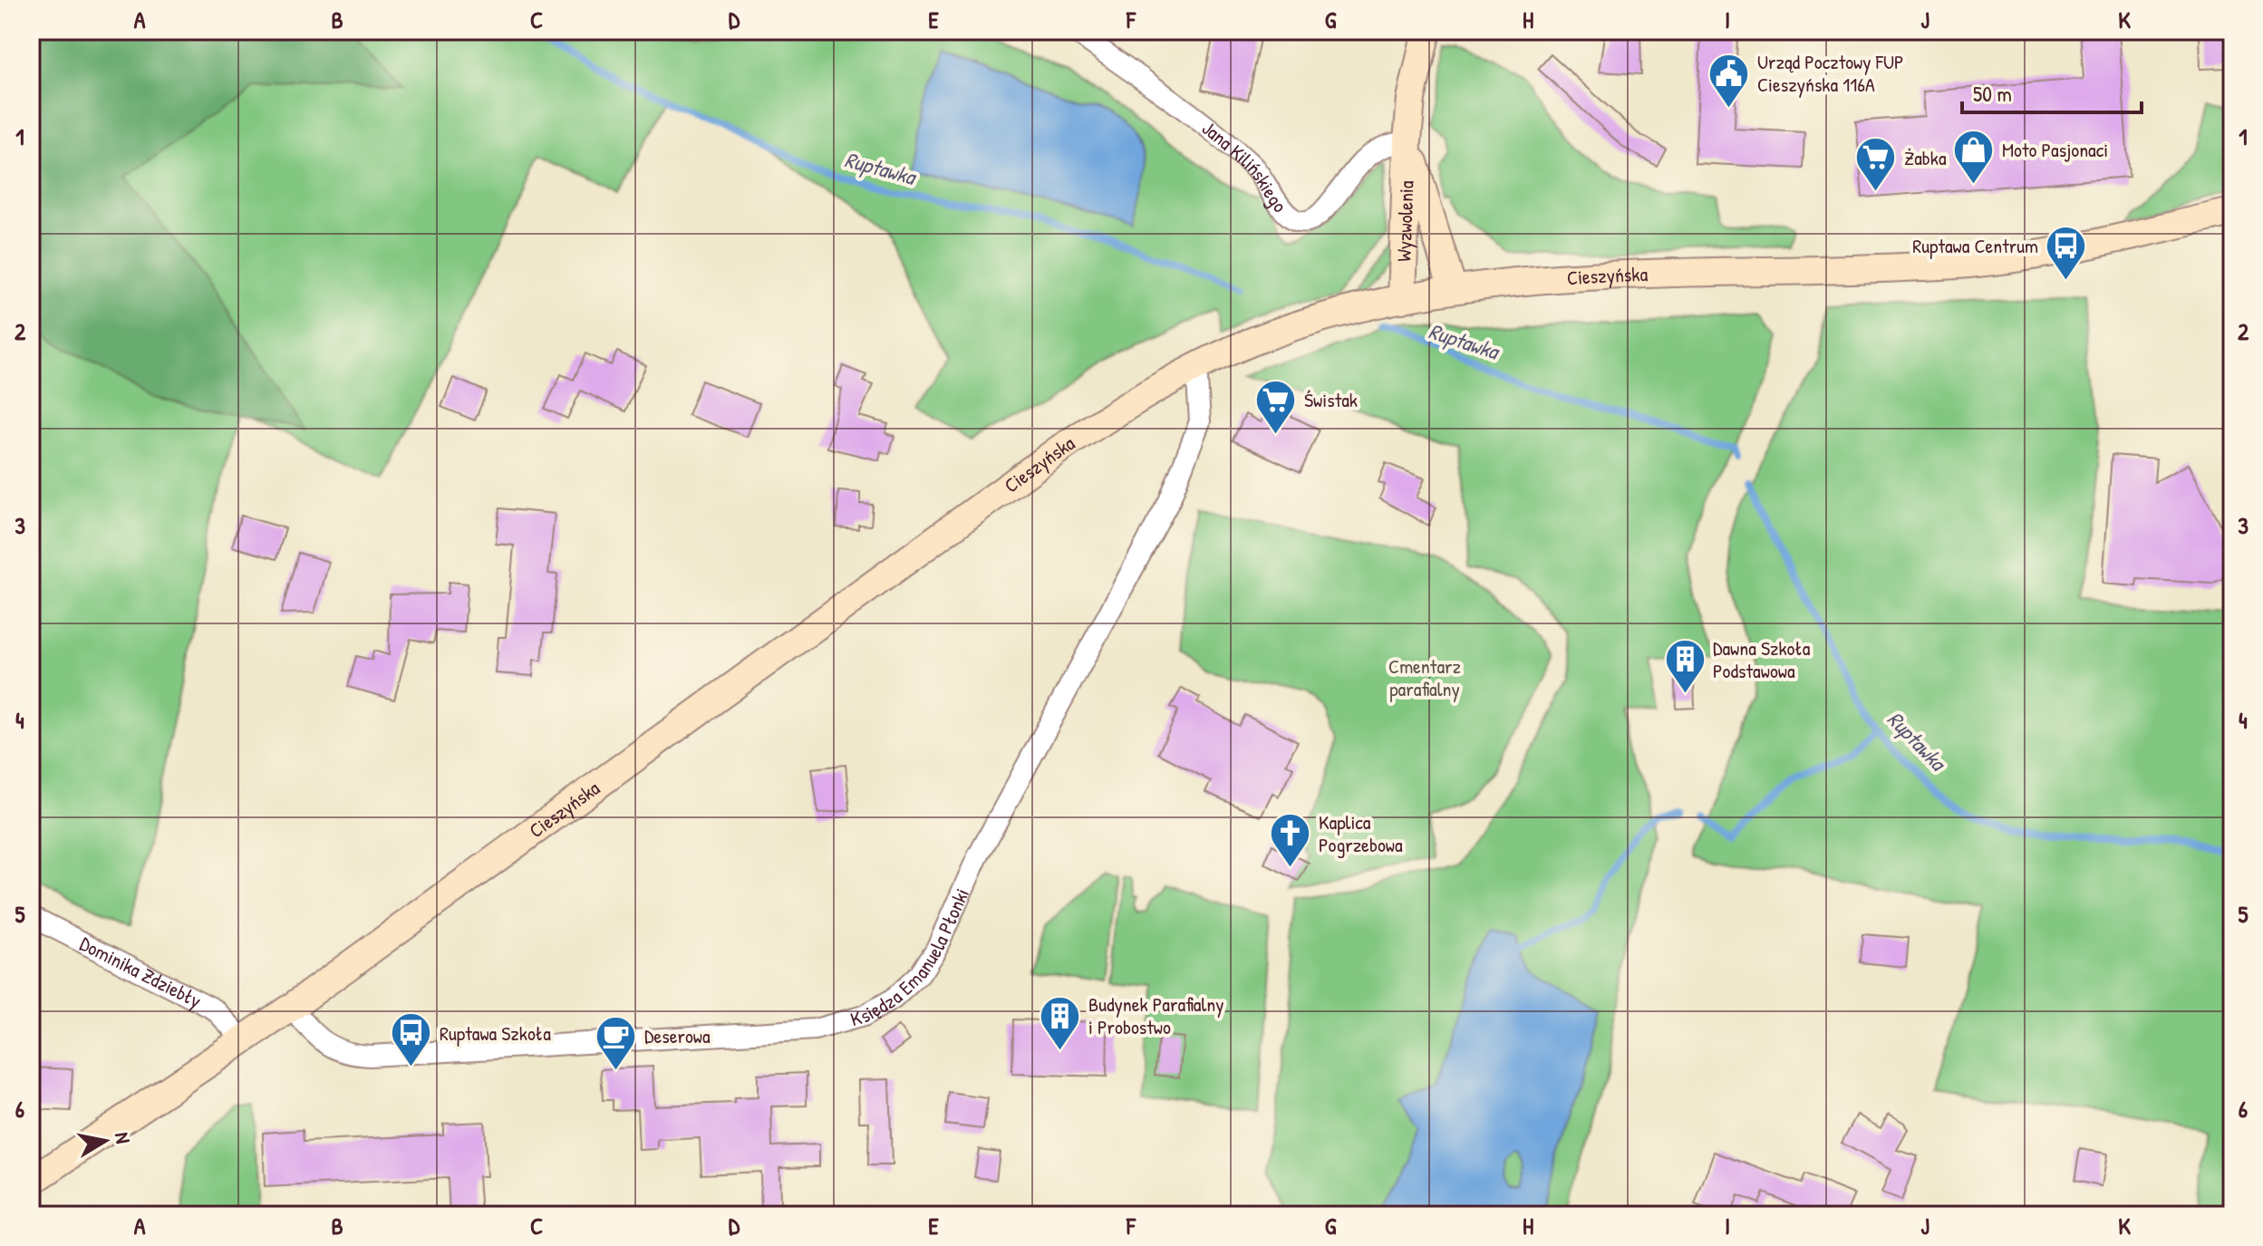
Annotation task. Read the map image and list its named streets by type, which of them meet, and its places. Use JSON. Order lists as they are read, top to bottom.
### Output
{
  "streets": {
    "main road": ["Wyzwolenia", "Cieszyńska"],
    "street": ["Jana Kilińskiego", "Księdza Emanuela Płonki", "Dominika Zdziebły"]
  },
  "crossings": [
    ["Jana Kilińskiego", "Wyzwolenia"],
    ["Wyzwolenia", "Cieszyńska"],
    ["Cieszyńska", "Księdza Emanuela Płonki"],
    ["Cieszyńska", "Dominika Zdziebły"]
  ],
  "water": ["Ruptawka"],
  "parks": ["Cmentarz parafialny"],
  "places": {
    "public building": ["Urząd Pocztowy FUP Cieszyńska 116A"],
    "shop": ["Moto Pasjonaci"],
    "supermarket": ["Żabka", "Świstak"],
    "bus stop": ["Ruptawa Centrum", "Ruptawa Szkoła"],
    "building": ["Dawna Szkoła Podstawowa", "Budynek Parafialny i Probostwo"],
    "church": ["Kaplica Pogrzebowa"],
    "cafe": ["Deserowa"]
  },
  "scale_bar": "50 m",
  "north": "right",
  "grid": {
    "columns": [
      "A",
      "B",
      "C",
      "D",
      "E",
      "F",
      "G",
      "H",
      "I",
      "J",
      "K"
    ],
    "rows": [
      "1",
      "2",
      "3",
      "4",
      "5",
      "6"
    ]
  }
}
